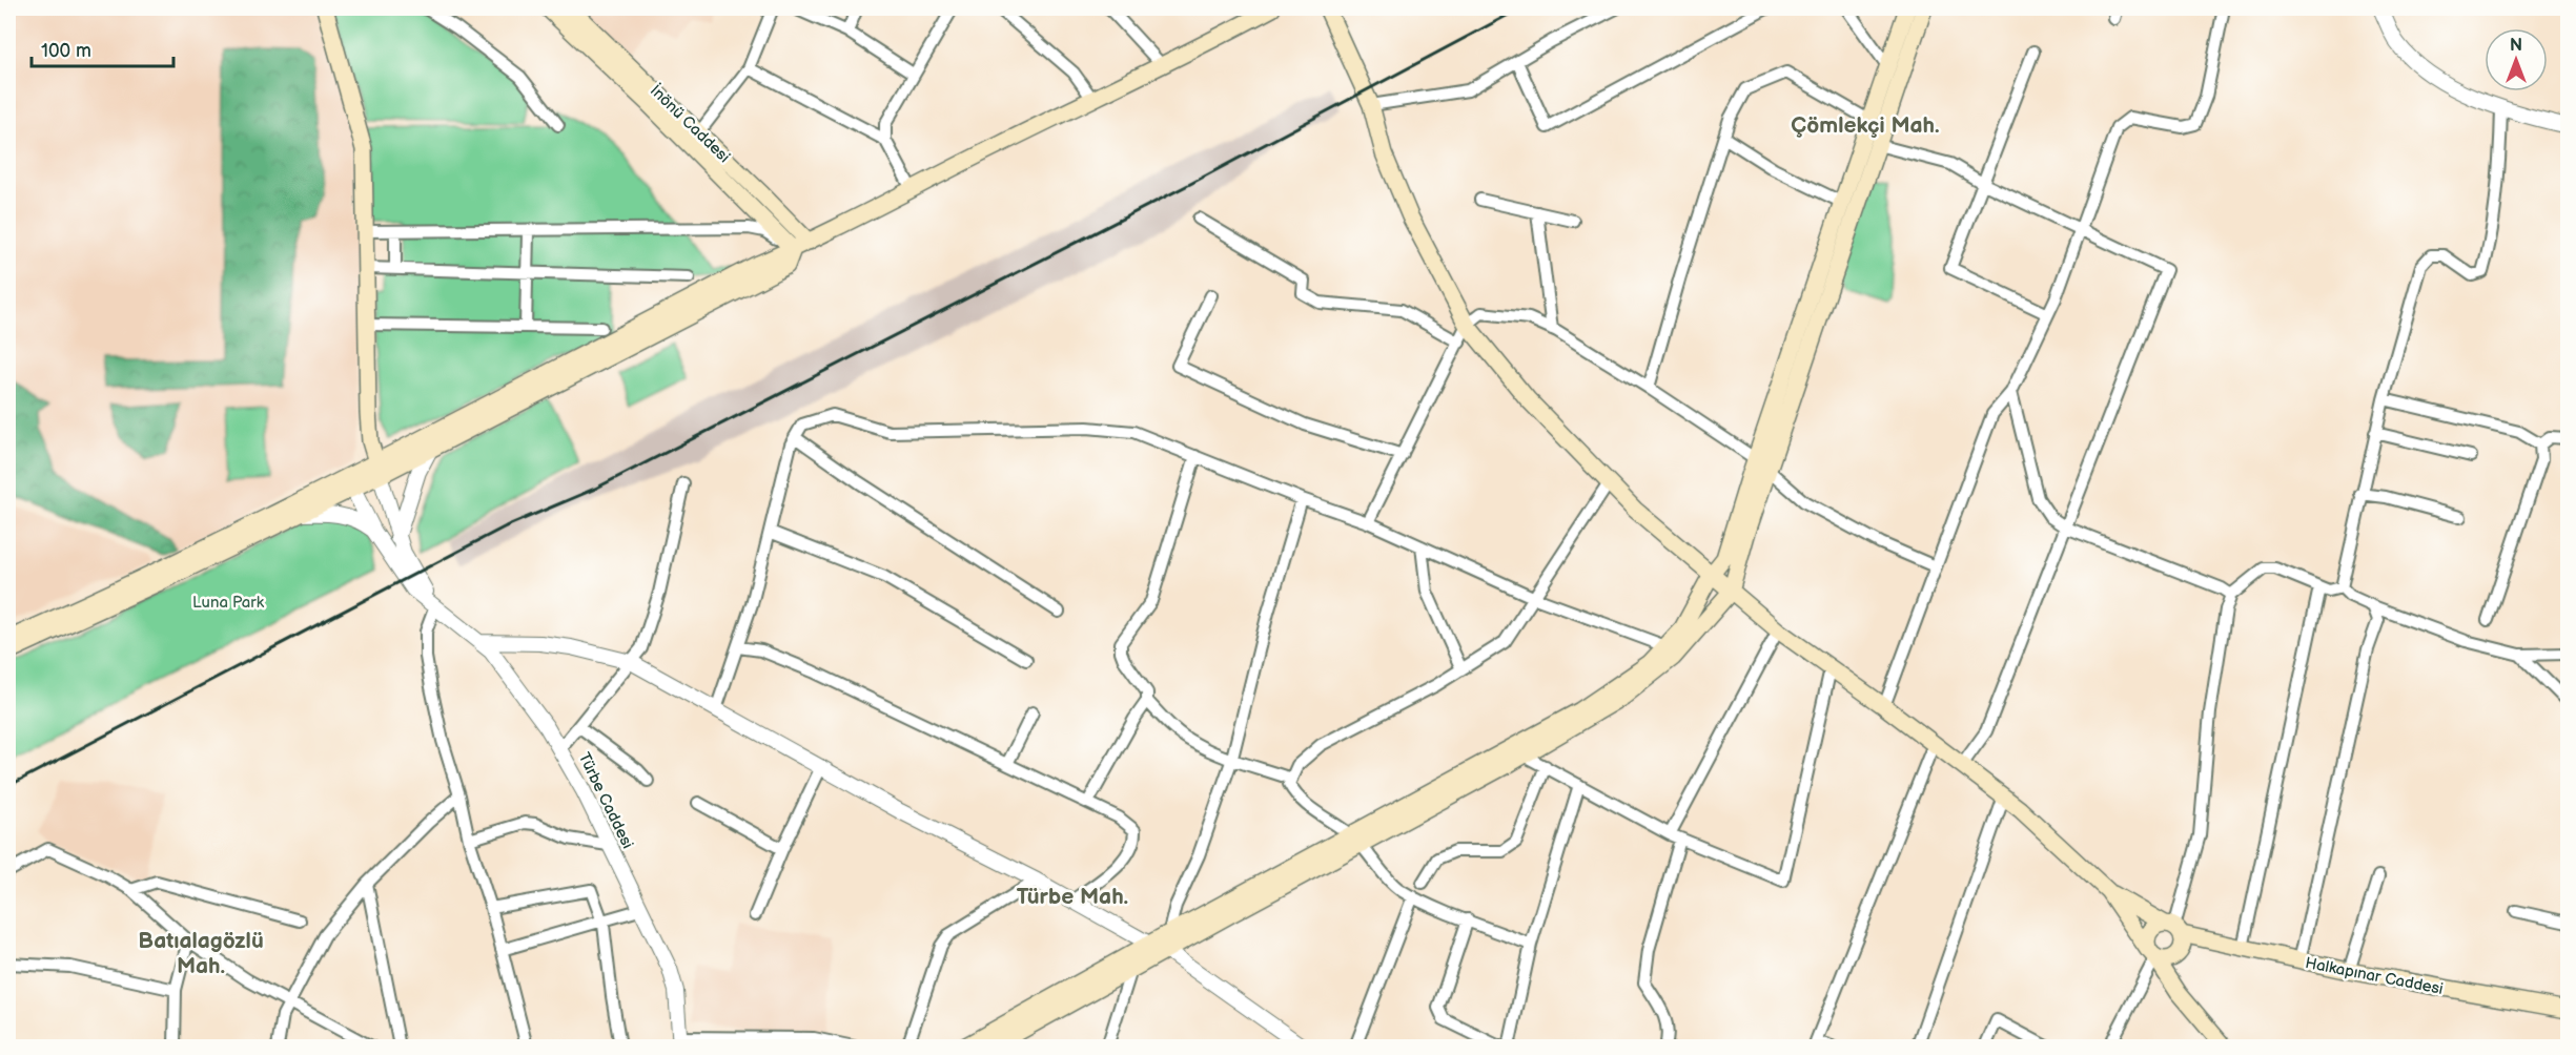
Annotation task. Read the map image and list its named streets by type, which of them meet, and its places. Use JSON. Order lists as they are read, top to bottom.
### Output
{
  "streets": {
    "main road": ["İnönü Caddesi", "Halkapınar Caddesi"],
    "street": ["Türbe Caddesi"]
  },
  "districts": ["Çömlekçi Mah.", "Türbe Mah.", "Batıalagözlü Mah."],
  "parks": ["Luna Park"],
  "scale_bar": "100 m",
  "north": "top"
}
